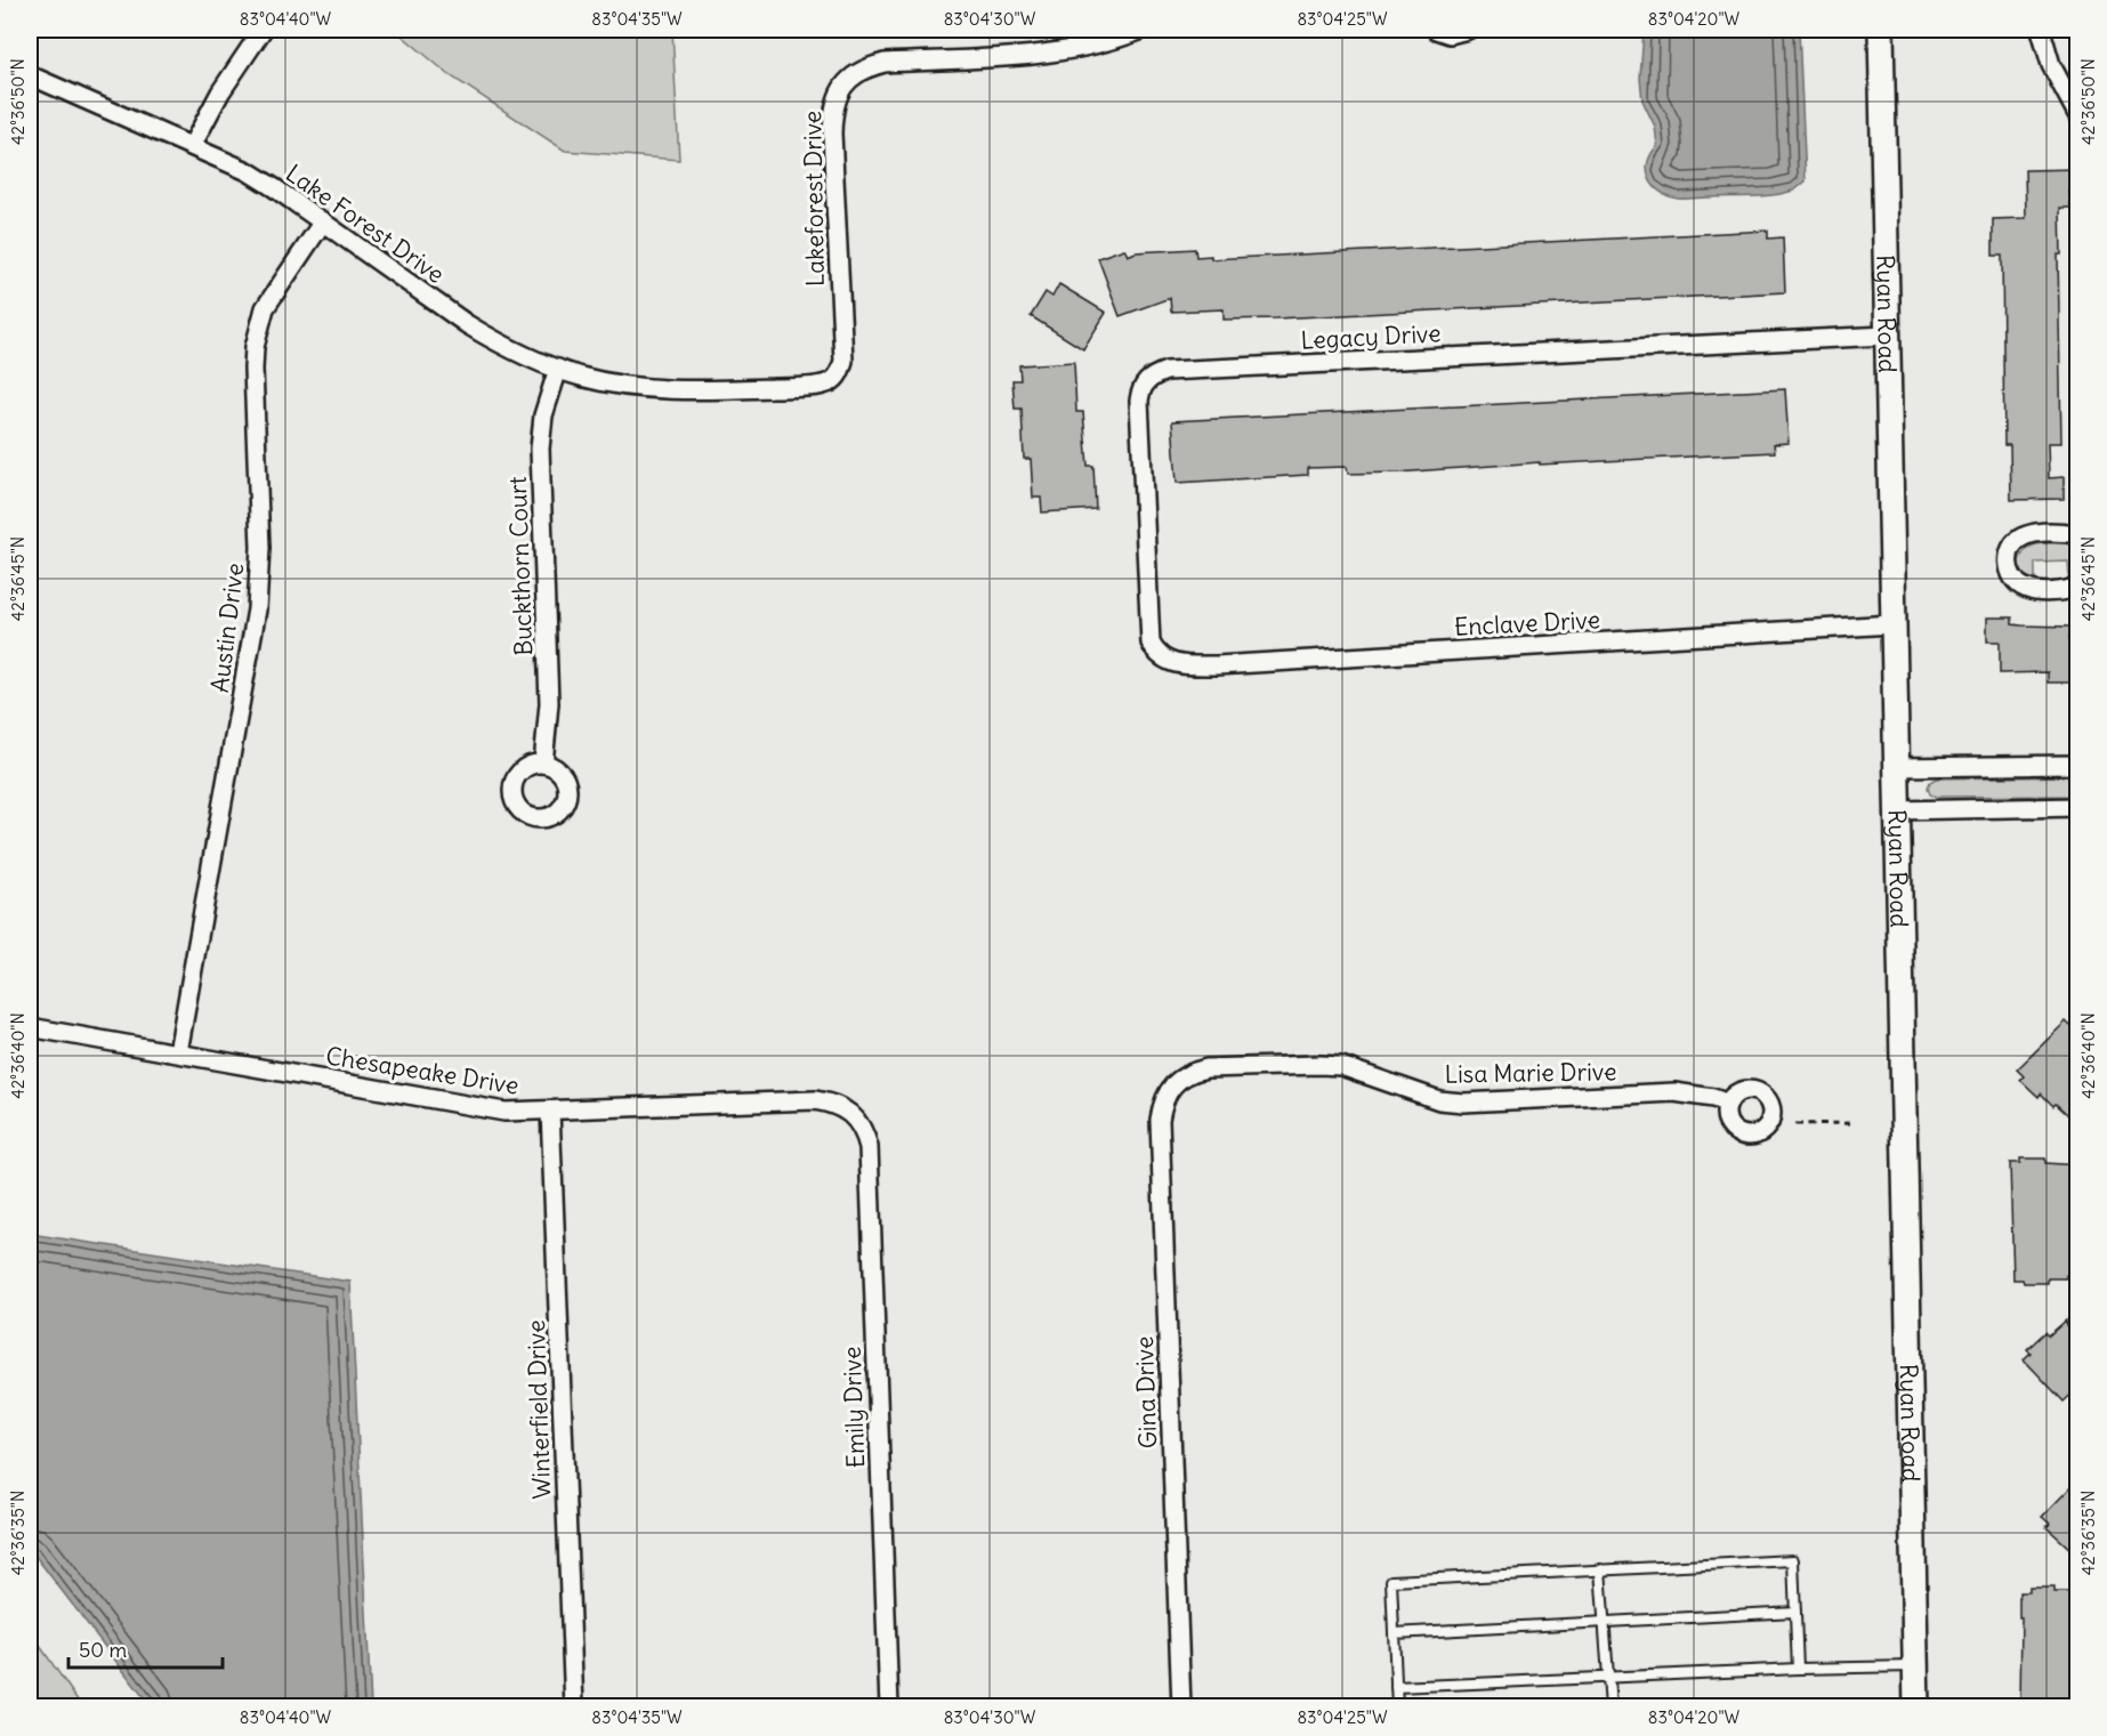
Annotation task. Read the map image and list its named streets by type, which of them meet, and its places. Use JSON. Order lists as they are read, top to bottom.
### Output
{
  "streets": {
    "main road": ["Ryan Road"],
    "street": [
      "Lakeforest Drive",
      "Lake Forest Drive",
      "Legacy Drive",
      "Buckthorn Court",
      "Enclave Drive",
      "Austin Drive",
      "Chesapeake Drive",
      "Lisa Marie Drive",
      "Gina Drive",
      "Emily Drive",
      "Winterfield Drive"
    ]
  },
  "crossings": [
    ["Lakeforest Drive", "Lake Forest Drive"],
    ["Lake Forest Drive", "Buckthorn Court"],
    ["Lake Forest Drive", "Austin Drive"],
    ["Ryan Road", "Legacy Drive"],
    ["Ryan Road", "Enclave Drive"],
    ["Legacy Drive", "Enclave Drive"],
    ["Austin Drive", "Chesapeake Drive"],
    ["Chesapeake Drive", "Emily Drive"],
    ["Chesapeake Drive", "Winterfield Drive"],
    ["Lisa Marie Drive", "Gina Drive"]
  ],
  "scale_bar": "50 m",
  "coordinates": [
    "83°04'40\"W",
    "83°04'35\"W",
    "83°04'30\"W",
    "83°04'25\"W",
    "83°04'20\"W",
    "42°36'50\"N",
    "42°36'45\"N",
    "42°36'40\"N",
    "42°36'35\"N"
  ]
}
